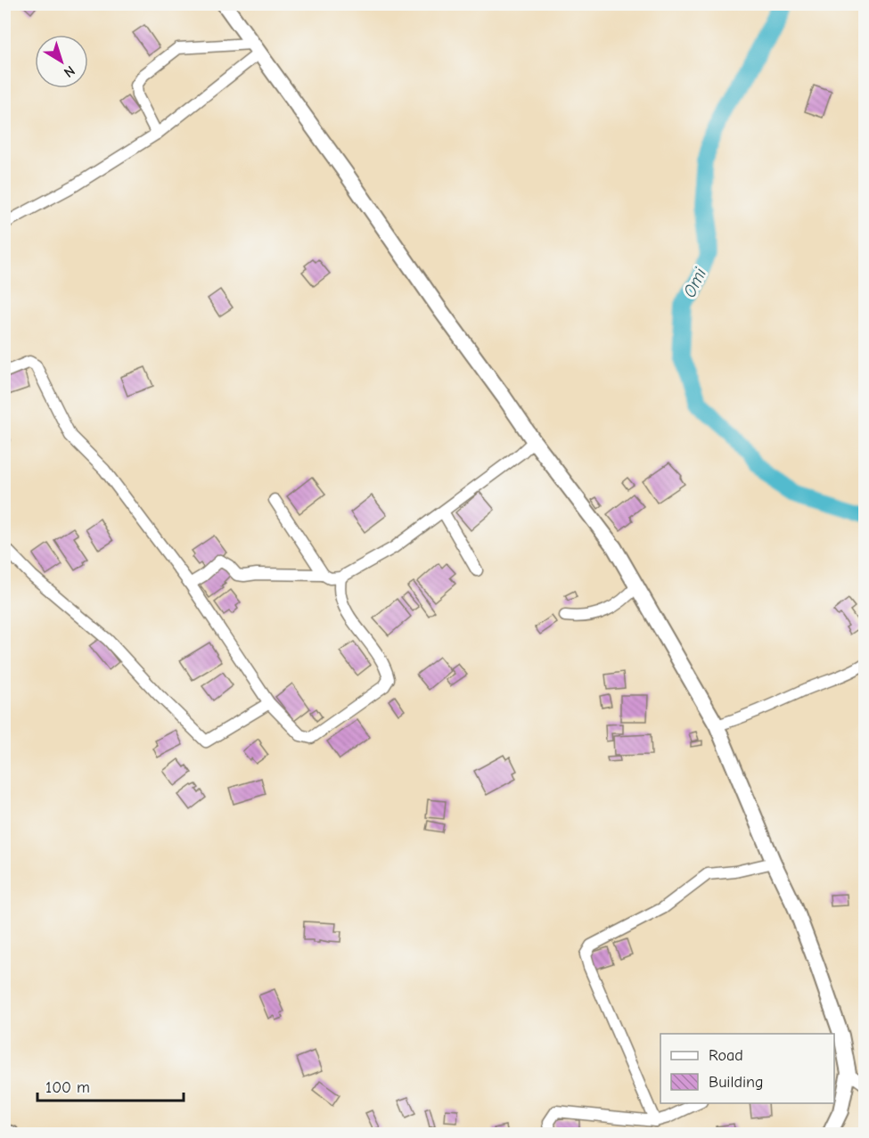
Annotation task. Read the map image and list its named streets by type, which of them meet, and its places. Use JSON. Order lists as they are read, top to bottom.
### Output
{
  "water": ["Omi"],
  "legend": ["Road", "Building"],
  "scale_bar": "100 m",
  "north": "bottom right"
}
